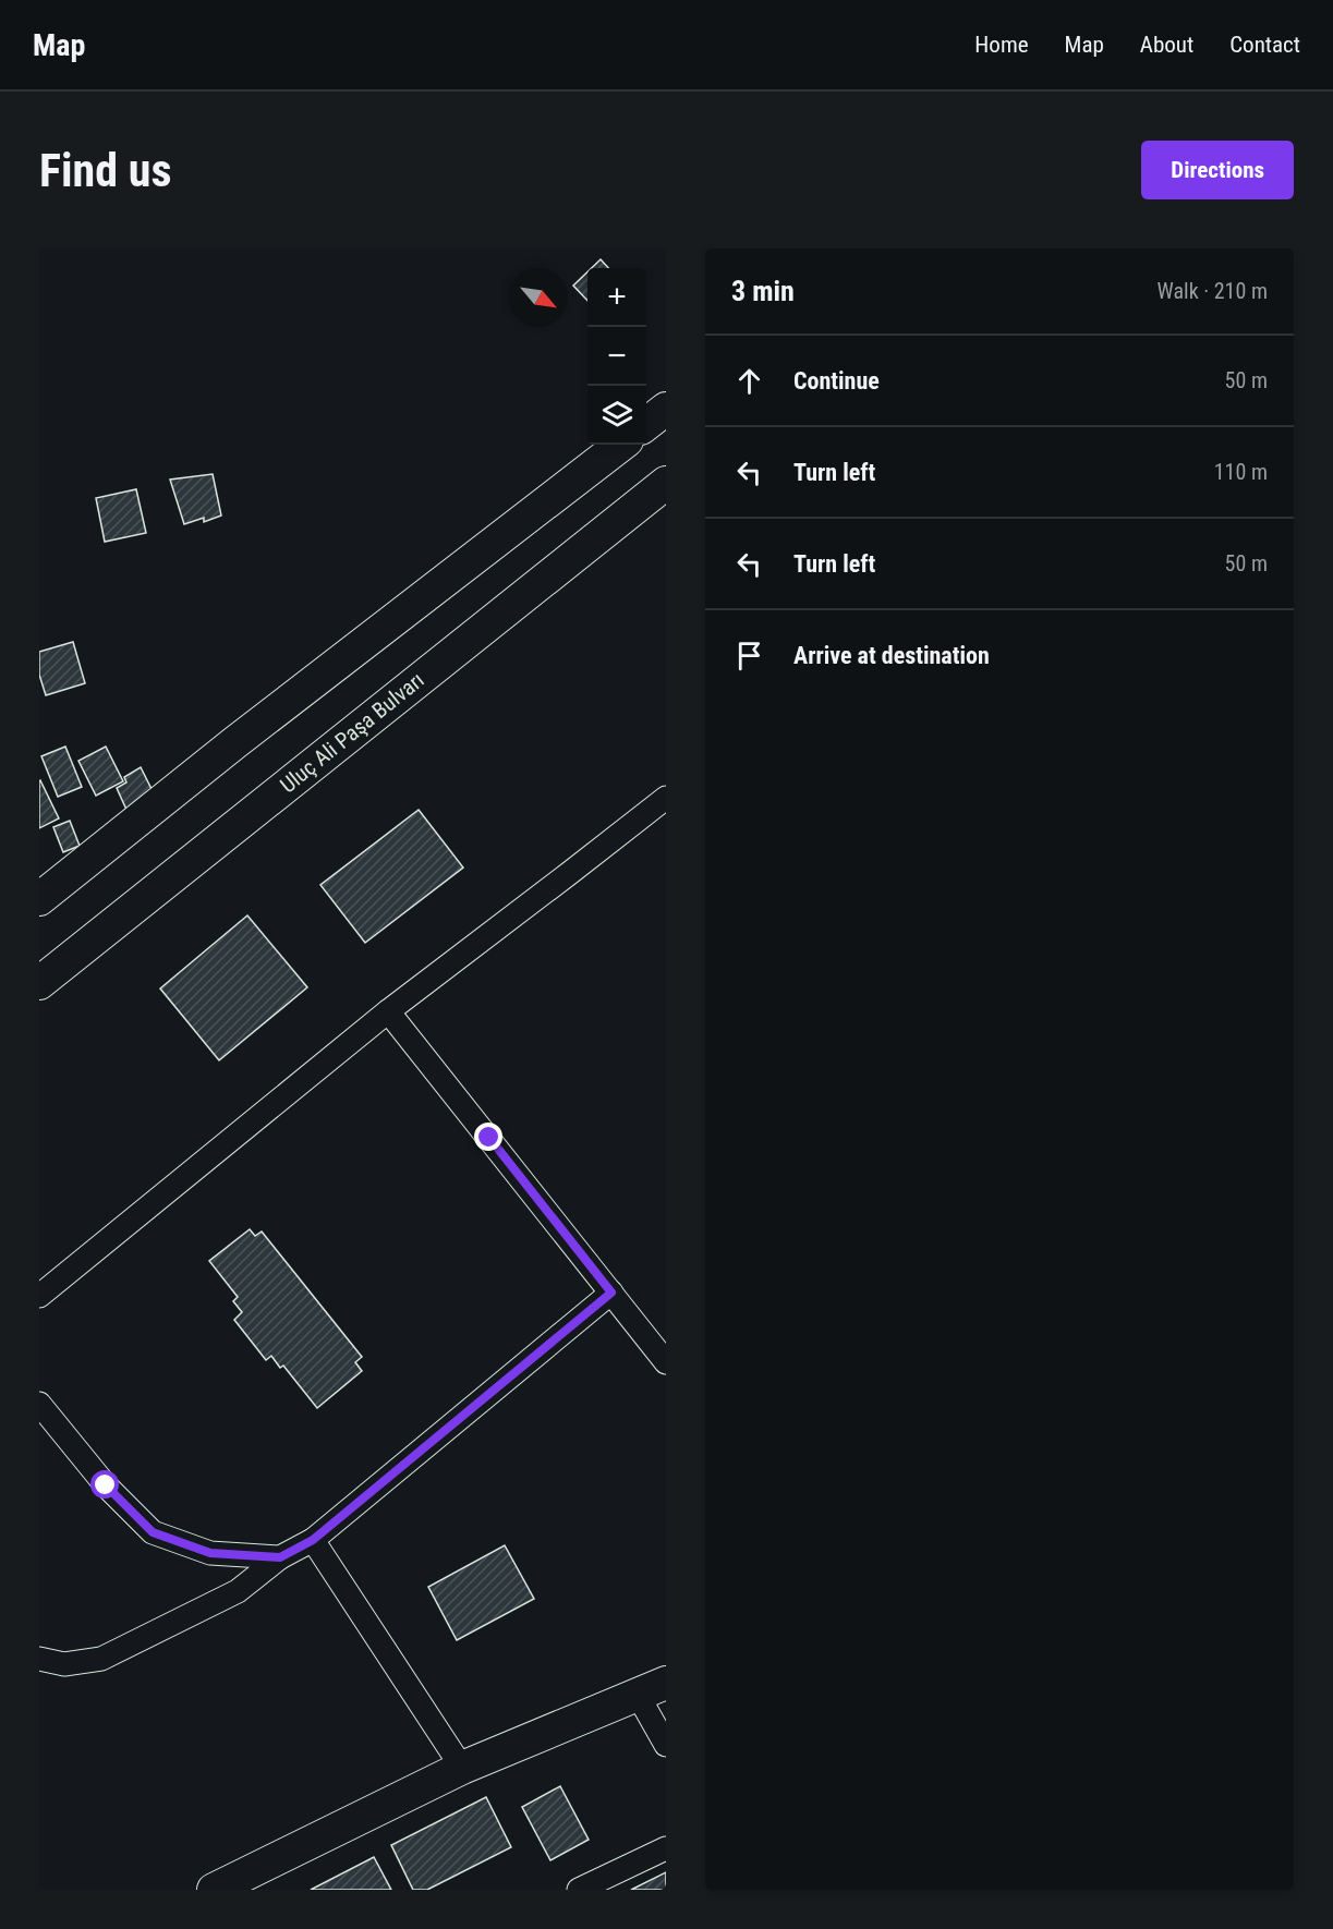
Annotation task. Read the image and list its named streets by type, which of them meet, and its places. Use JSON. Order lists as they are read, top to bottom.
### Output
{
  "streets": {
    "street": ["Uluç Ali Paşa Bulvarı"]
  },
  "north": "bottom right",
  "page": {
    "header": "Map",
    "nav": [
      "Home",
      "Map",
      "About",
      "Contact"
    ],
    "buttons": "Directions",
    "title": "Find us",
    "heading": ["3 min", "Walk · 210 m"],
    "map_buttons": ["+", "−"],
    "list": [
      ["Continue", "50 m"],
      ["Turn left", "110 m"],
      ["Turn left", "50 m"],
      "Arrive at destination"
    ]
  }
}
